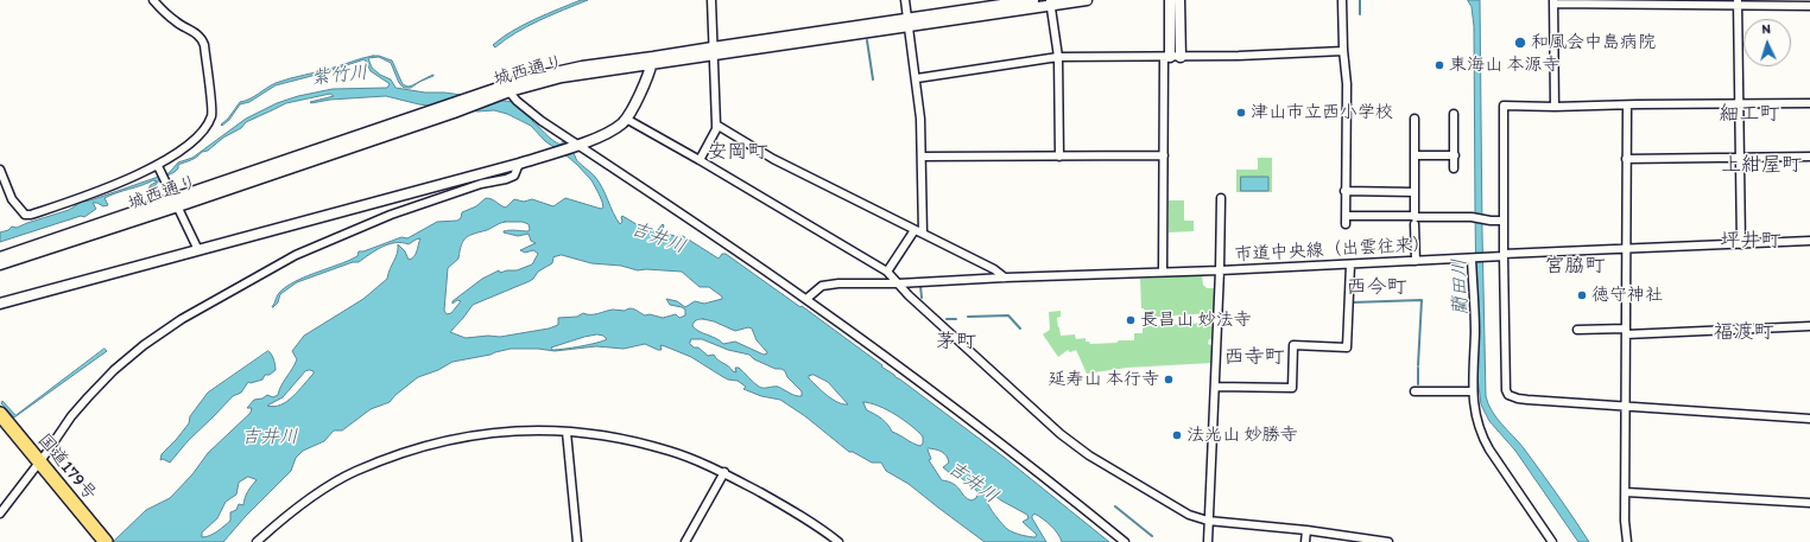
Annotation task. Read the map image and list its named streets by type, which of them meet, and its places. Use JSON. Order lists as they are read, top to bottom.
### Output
{
  "streets": {
    "highway": ["国道179号"],
    "street": ["城西通り", "市道中央線（出雲往来）"]
  },
  "districts": [
    "細工町",
    "安岡町",
    "上紺屋町",
    "坪井町",
    "宮脇町",
    "西今町",
    "福渡町",
    "茅町",
    "西寺町"
  ],
  "water": ["紫竹川", "吉井川", "藺田川"],
  "places": [
    "和風会中島病院",
    "東海山 本源寺",
    "津山市立西小学校",
    "徳守神社",
    "長昌山 妙法寺",
    "延寿山 本行寺",
    "法光山 妙勝寺"
  ],
  "north": "top"
}
